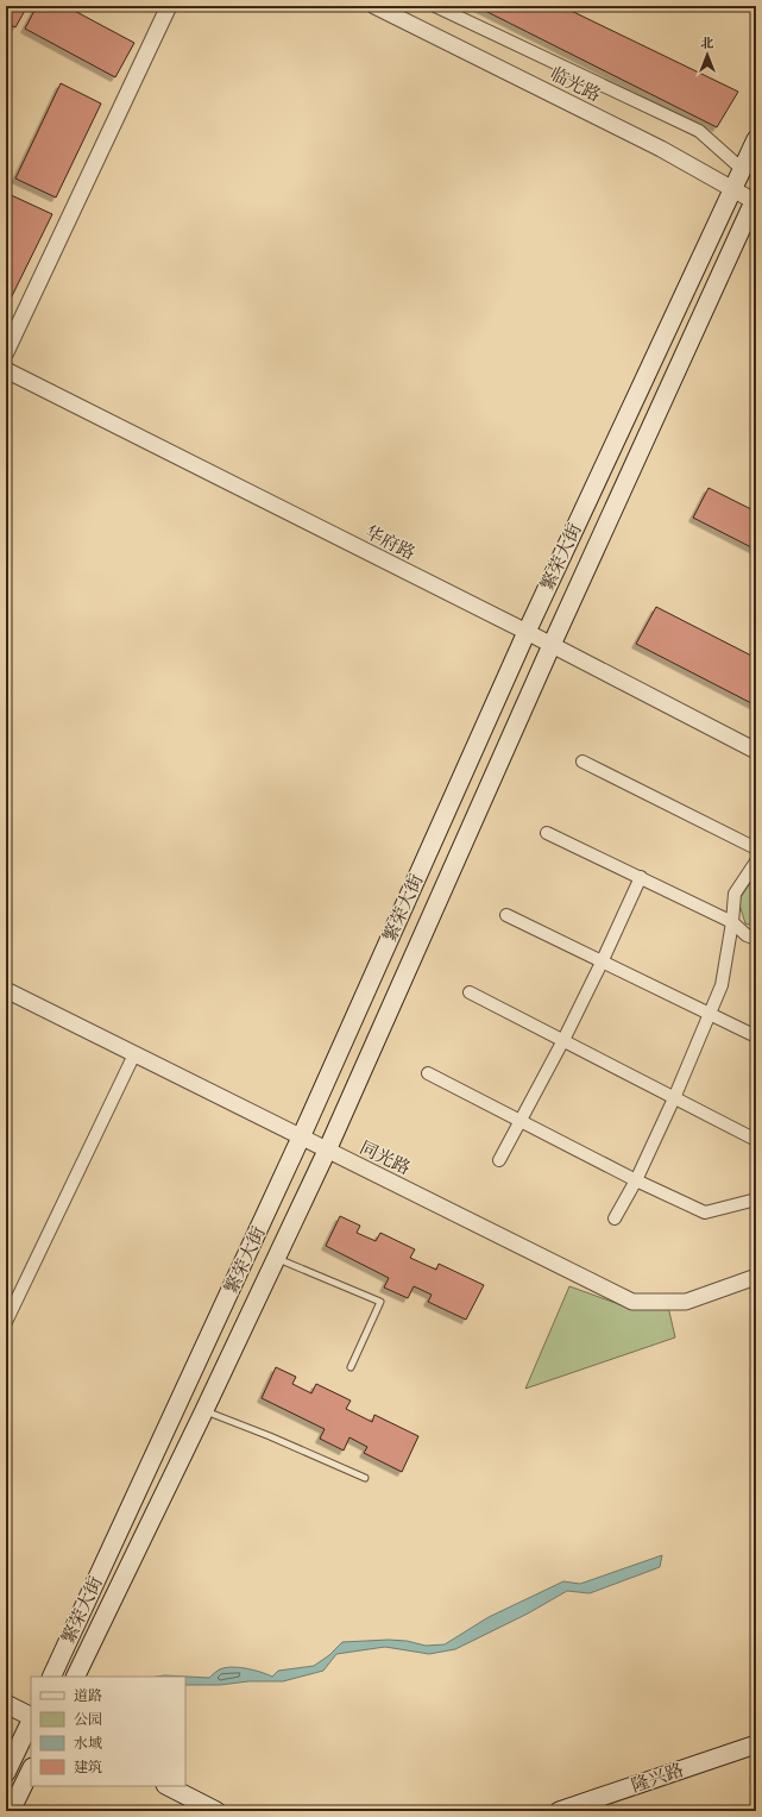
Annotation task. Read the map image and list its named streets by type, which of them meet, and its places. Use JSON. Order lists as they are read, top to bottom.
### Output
{
  "streets": {
    "main road": ["繁荣大街", "隆兴路"],
    "street": ["临光路", "华府路", "同光路"]
  },
  "crossings": [
    ["临光路", "繁荣大街"],
    ["华府路", "繁荣大街"],
    ["繁荣大街", "同光路"]
  ],
  "legend": [
    "道路",
    "公园",
    "水域",
    "建筑"
  ],
  "north": "top"
}
